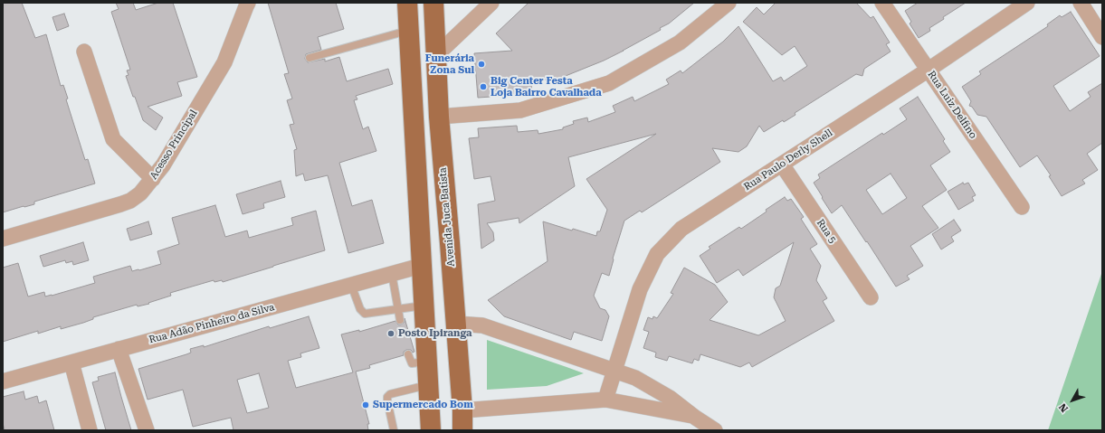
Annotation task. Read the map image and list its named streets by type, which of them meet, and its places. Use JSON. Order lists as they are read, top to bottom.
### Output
{
  "streets": {
    "main road": ["Avenida Juca Batista"],
    "street": [
      "Rua Luiz Delfino",
      "Acesso Principal",
      "Rua Paulo Derly Shell",
      "Rua 5",
      "Rua Adão Pinheiro da Silva"
    ]
  },
  "crossings": [
    ["Rua Luiz Delfino", "Rua Paulo Derly Shell"],
    ["Rua Paulo Derly Shell", "Rua 5"]
  ],
  "places": [
    "Funerária Zona Sul",
    "Big Center Festa Loja Bairro Cavalhada",
    "Posto Ipiranga",
    "Supermercado Bom"
  ],
  "north": "bottom left"
}
